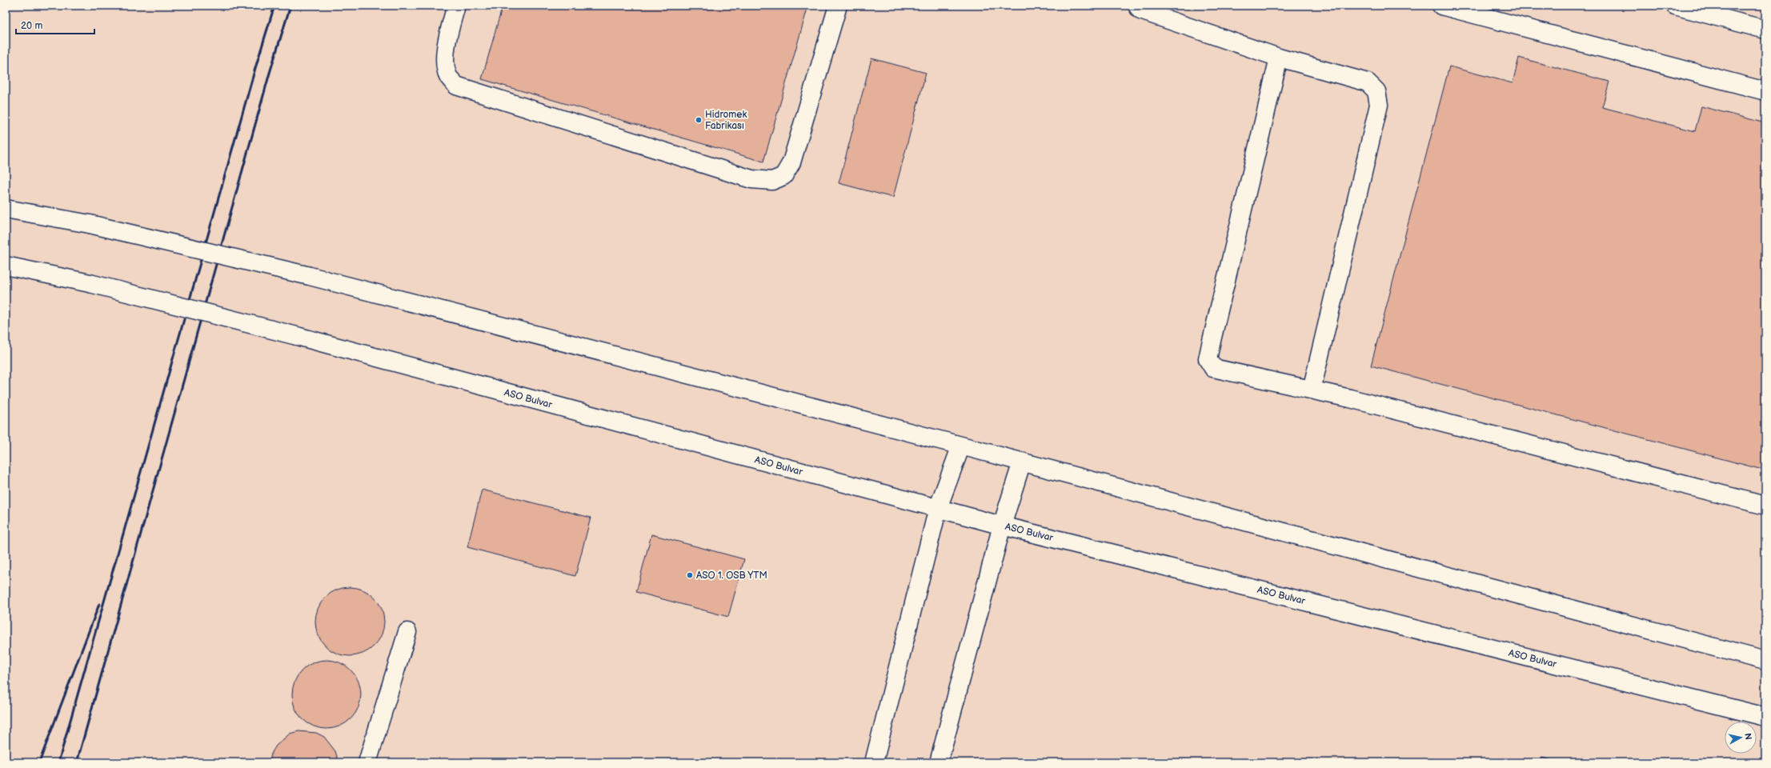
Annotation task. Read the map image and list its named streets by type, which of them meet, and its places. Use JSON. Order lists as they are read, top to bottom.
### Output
{
  "streets": {
    "street": ["ASO Bulvar"]
  },
  "places": ["Hidromek Fabrikası", "ASO 1. OSB YTM"],
  "scale_bar": "20 m",
  "north": "right"
}
